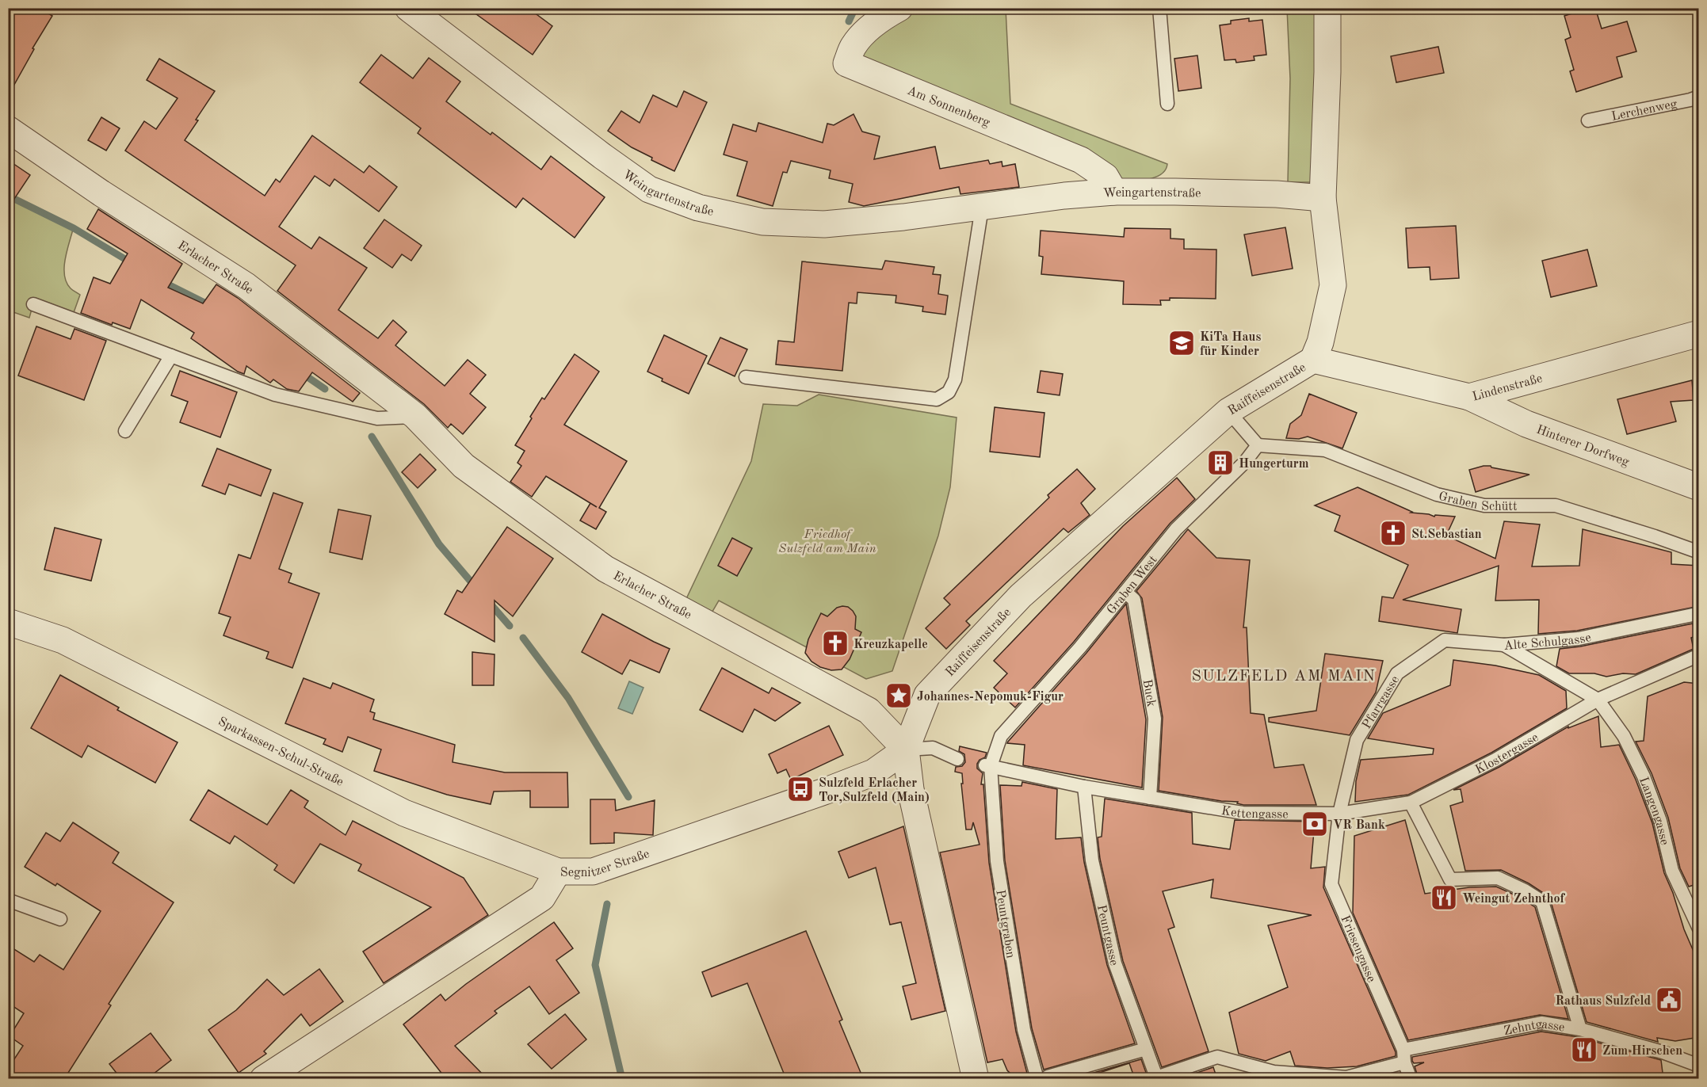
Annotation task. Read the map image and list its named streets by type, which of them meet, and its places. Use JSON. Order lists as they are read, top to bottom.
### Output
{
  "streets": {
    "street": [
      "Am Sonnenberg",
      "Weingartenstraße",
      "Erlacher Straße",
      "Lindenstraße",
      "Raiffeisenstraße",
      "Hinterer Dorfweg",
      "Sparkassen-Schul-Straße",
      "Segnitzer Straße"
    ],
    "lane": [
      "Lerchenweg",
      "Graben Schütt",
      "Graben West",
      "Alte Schulgasse",
      "Buck",
      "Pfarrgasse",
      "Klostergasse",
      "Kettengasse",
      "Langengasse",
      "Peuntgraben",
      "Peuntgasse",
      "Friesengasse",
      "Zehntgasse"
    ]
  },
  "crossings": [
    ["Am Sonnenberg", "Weingartenstraße"],
    ["Erlacher Straße", "Raiffeisenstraße"],
    ["Erlacher Straße", "Segnitzer Straße"],
    ["Lindenstraße", "Raiffeisenstraße"],
    ["Lindenstraße", "Hinterer Dorfweg"],
    ["Raiffeisenstraße", "Segnitzer Straße"],
    ["Graben Schütt", "Graben West"],
    ["Graben West", "Buck"],
    ["Graben West", "Kettengasse"],
    ["Graben West", "Peuntgraben"],
    ["Alte Schulgasse", "Pfarrgasse"],
    ["Alte Schulgasse", "Klostergasse"],
    ["Alte Schulgasse", "Langengasse"],
    ["Buck", "Kettengasse"],
    ["Pfarrgasse", "Kettengasse"],
    ["Pfarrgasse", "Friesengasse"],
    ["Sparkassen-Schul-Straße", "Segnitzer Straße"],
    ["Klostergasse", "Kettengasse"],
    ["Klostergasse", "Langengasse"],
    ["Kettengasse", "Peuntgraben"],
    ["Kettengasse", "Peuntgasse"],
    ["Kettengasse", "Friesengasse"],
    ["Peuntgasse", "Zehntgasse"],
    ["Friesengasse", "Zehntgasse"]
  ],
  "districts": ["SULZFELD AM MAIN"],
  "parks": ["Friedhof Sulzfeld am Main"],
  "places": {
    "school or university": ["KiTa Haus für Kinder"],
    "building": ["Hungerturm"],
    "church": ["St.Sebastian", "Kreuzkapelle"],
    "place": ["Johannes-Nepomuk-Figur"],
    "bus stop": ["Sulzfeld Erlacher Tor,Sulzfeld (Main)"],
    "bank": ["VR Bank"],
    "restaurant": ["Weingut Zehnthof", "Zum Hirschen"],
    "public building": ["Rathaus Sulzfeld"]
  }
}
